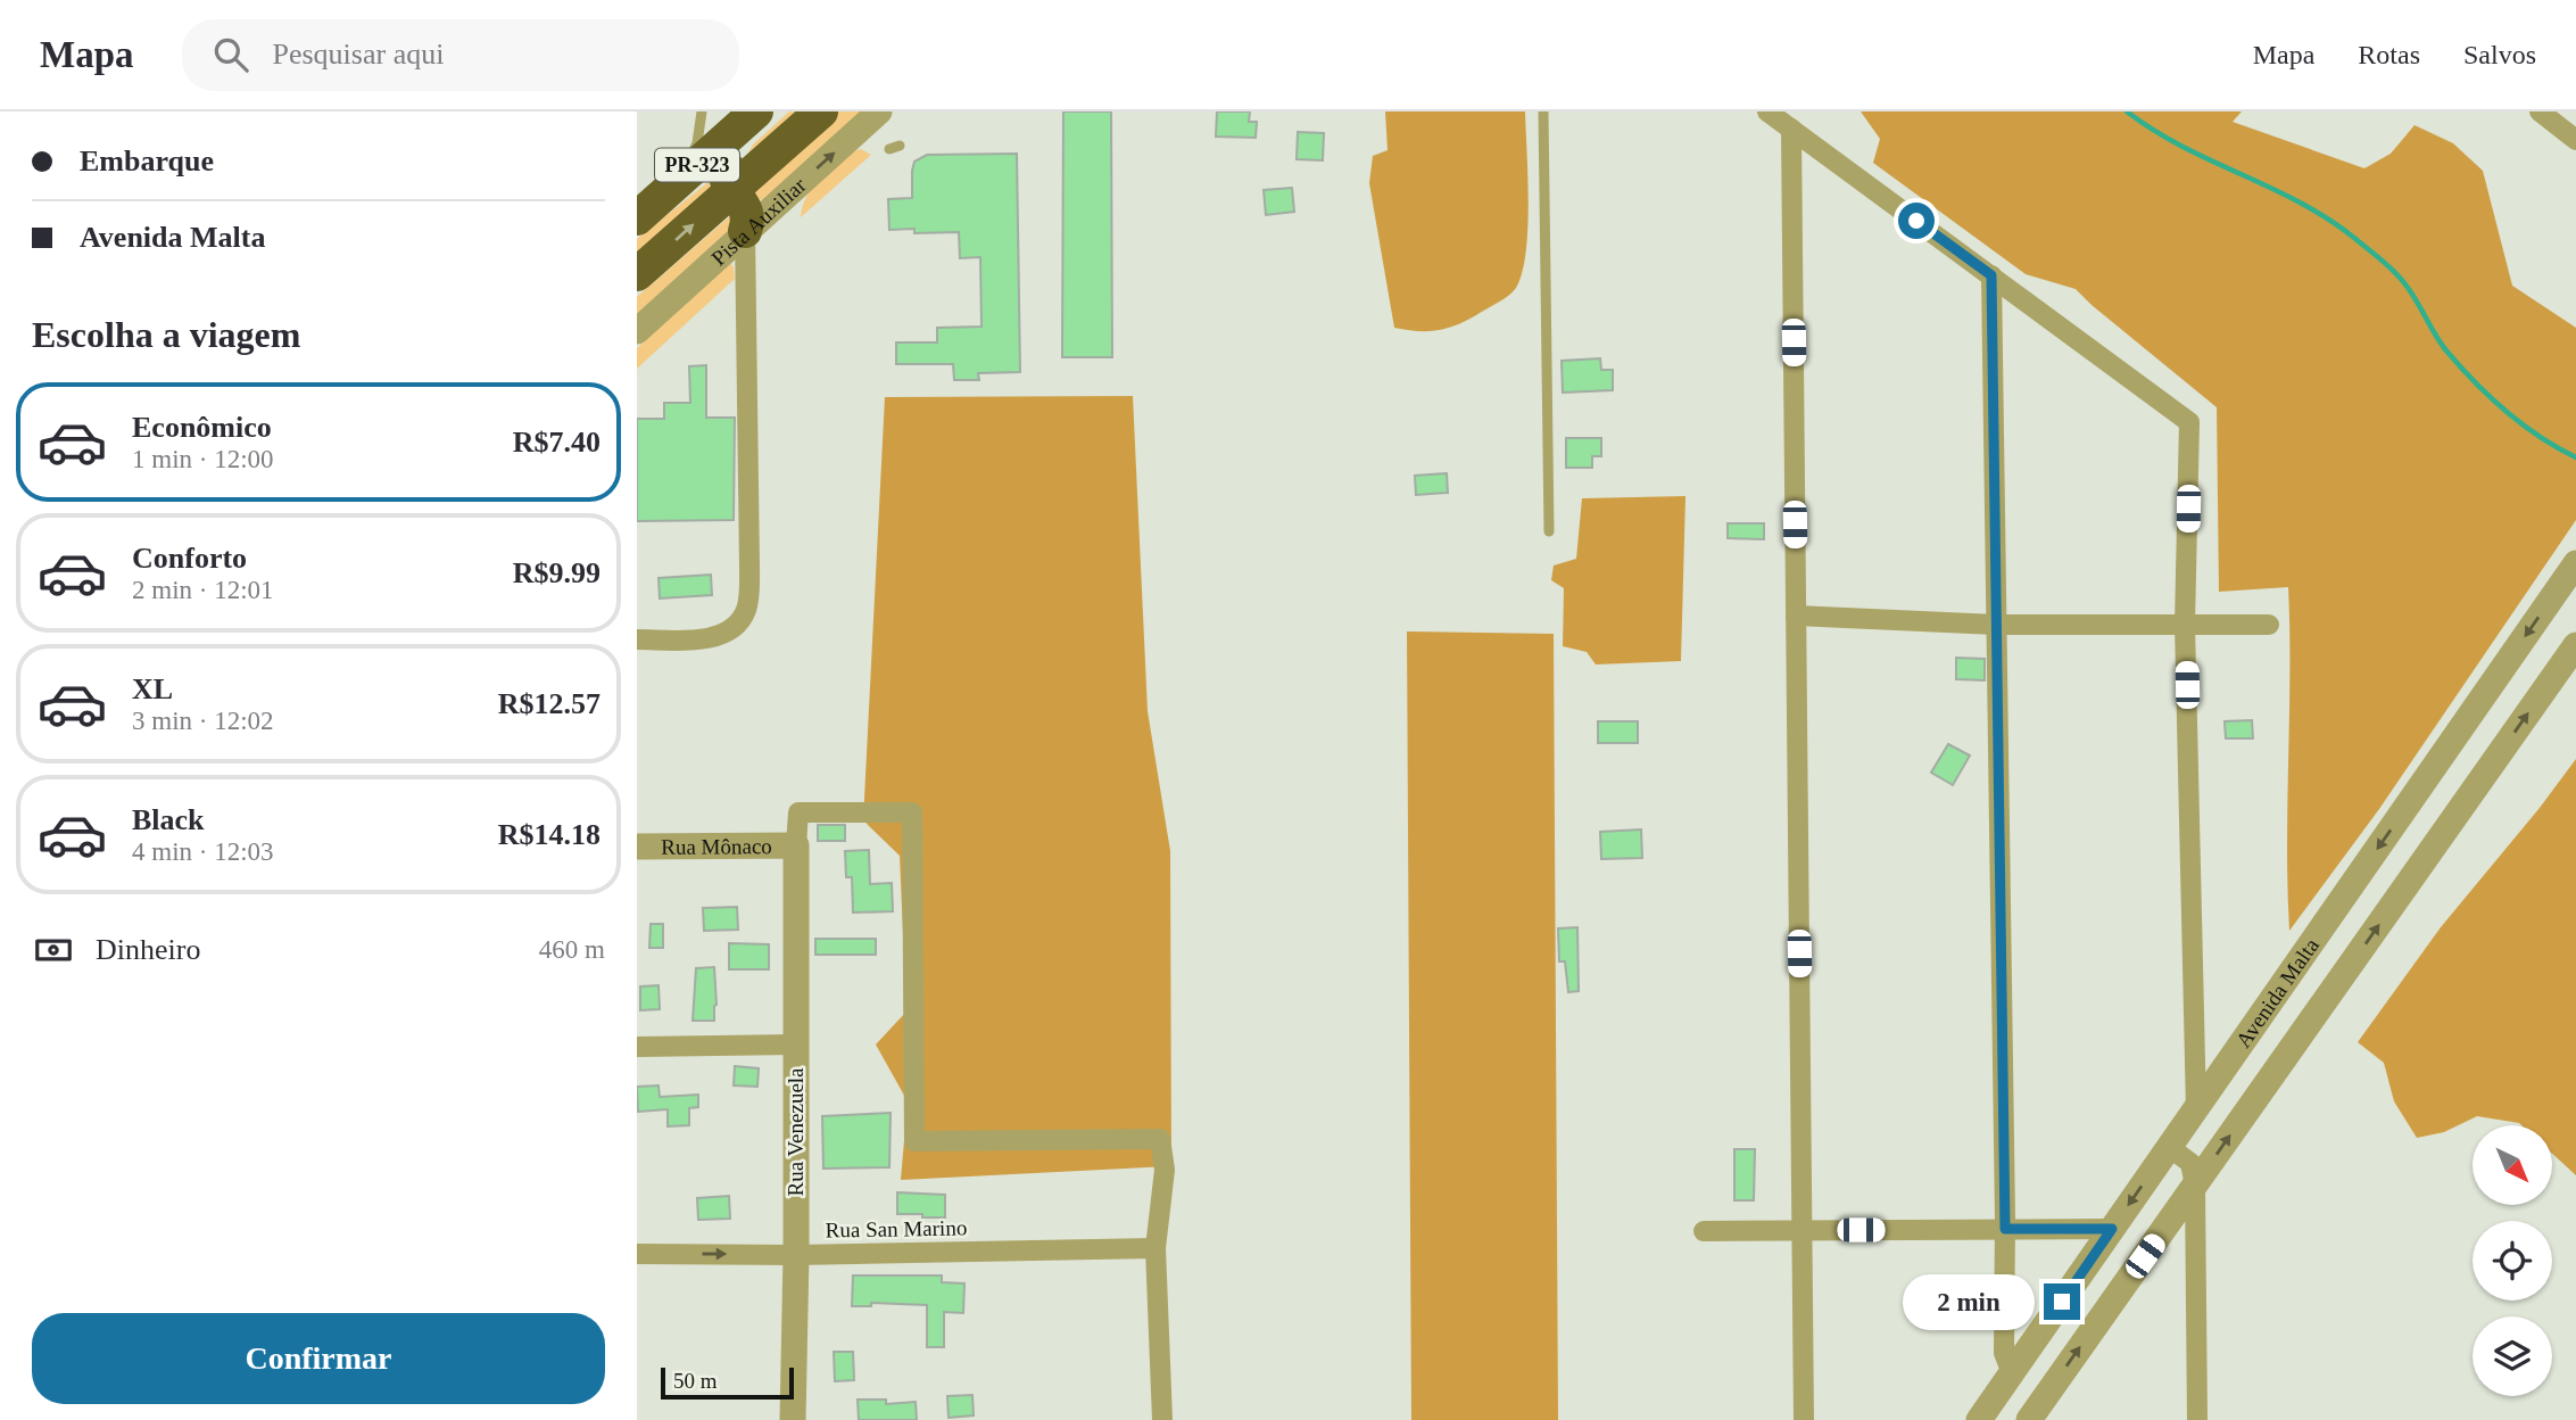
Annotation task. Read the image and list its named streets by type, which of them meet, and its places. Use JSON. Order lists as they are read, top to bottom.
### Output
{
  "streets": {
    "highway": ["PR-323"],
    "street": [
      "Pista Auxiliar",
      "Rua Mônaco",
      "Avenida Malta",
      "Rua Venezuela",
      "Rua San Marino"
    ]
  },
  "crossings": [
    ["PR-323", "Pista Auxiliar"],
    ["Rua Mônaco", "Rua Venezuela"],
    ["Rua Venezuela", "Rua San Marino"]
  ],
  "one_way": ["Pista Auxiliar"],
  "scale_bar": "50 m",
  "north": "bottom right",
  "page": {
    "header": "Mapa",
    "search": "Pesquisar aqui",
    "nav": ["Mapa", "Rotas", "Salvos"],
    "banner": ["Embarque", "Avenida Malta"],
    "heading": "Escolha a viagem",
    "list": [
      {
        "name": "Econômico",
        "note": "1 min · 12:00",
        "value": "R$7.40"
      },
      {
        "name": "Conforto",
        "note": "2 min · 12:01",
        "value": "R$9.99"
      },
      {
        "name": "XL",
        "note": "3 min · 12:02",
        "value": "R$12.57"
      },
      {
        "name": "Black",
        "note": "4 min · 12:03",
        "value": "R$14.18"
      }
    ],
    "pay": ["Dinheiro", "460 m"],
    "bubble": "2 min",
    "buttons": "Confirmar",
    "scale": "50 m"
  }
}
